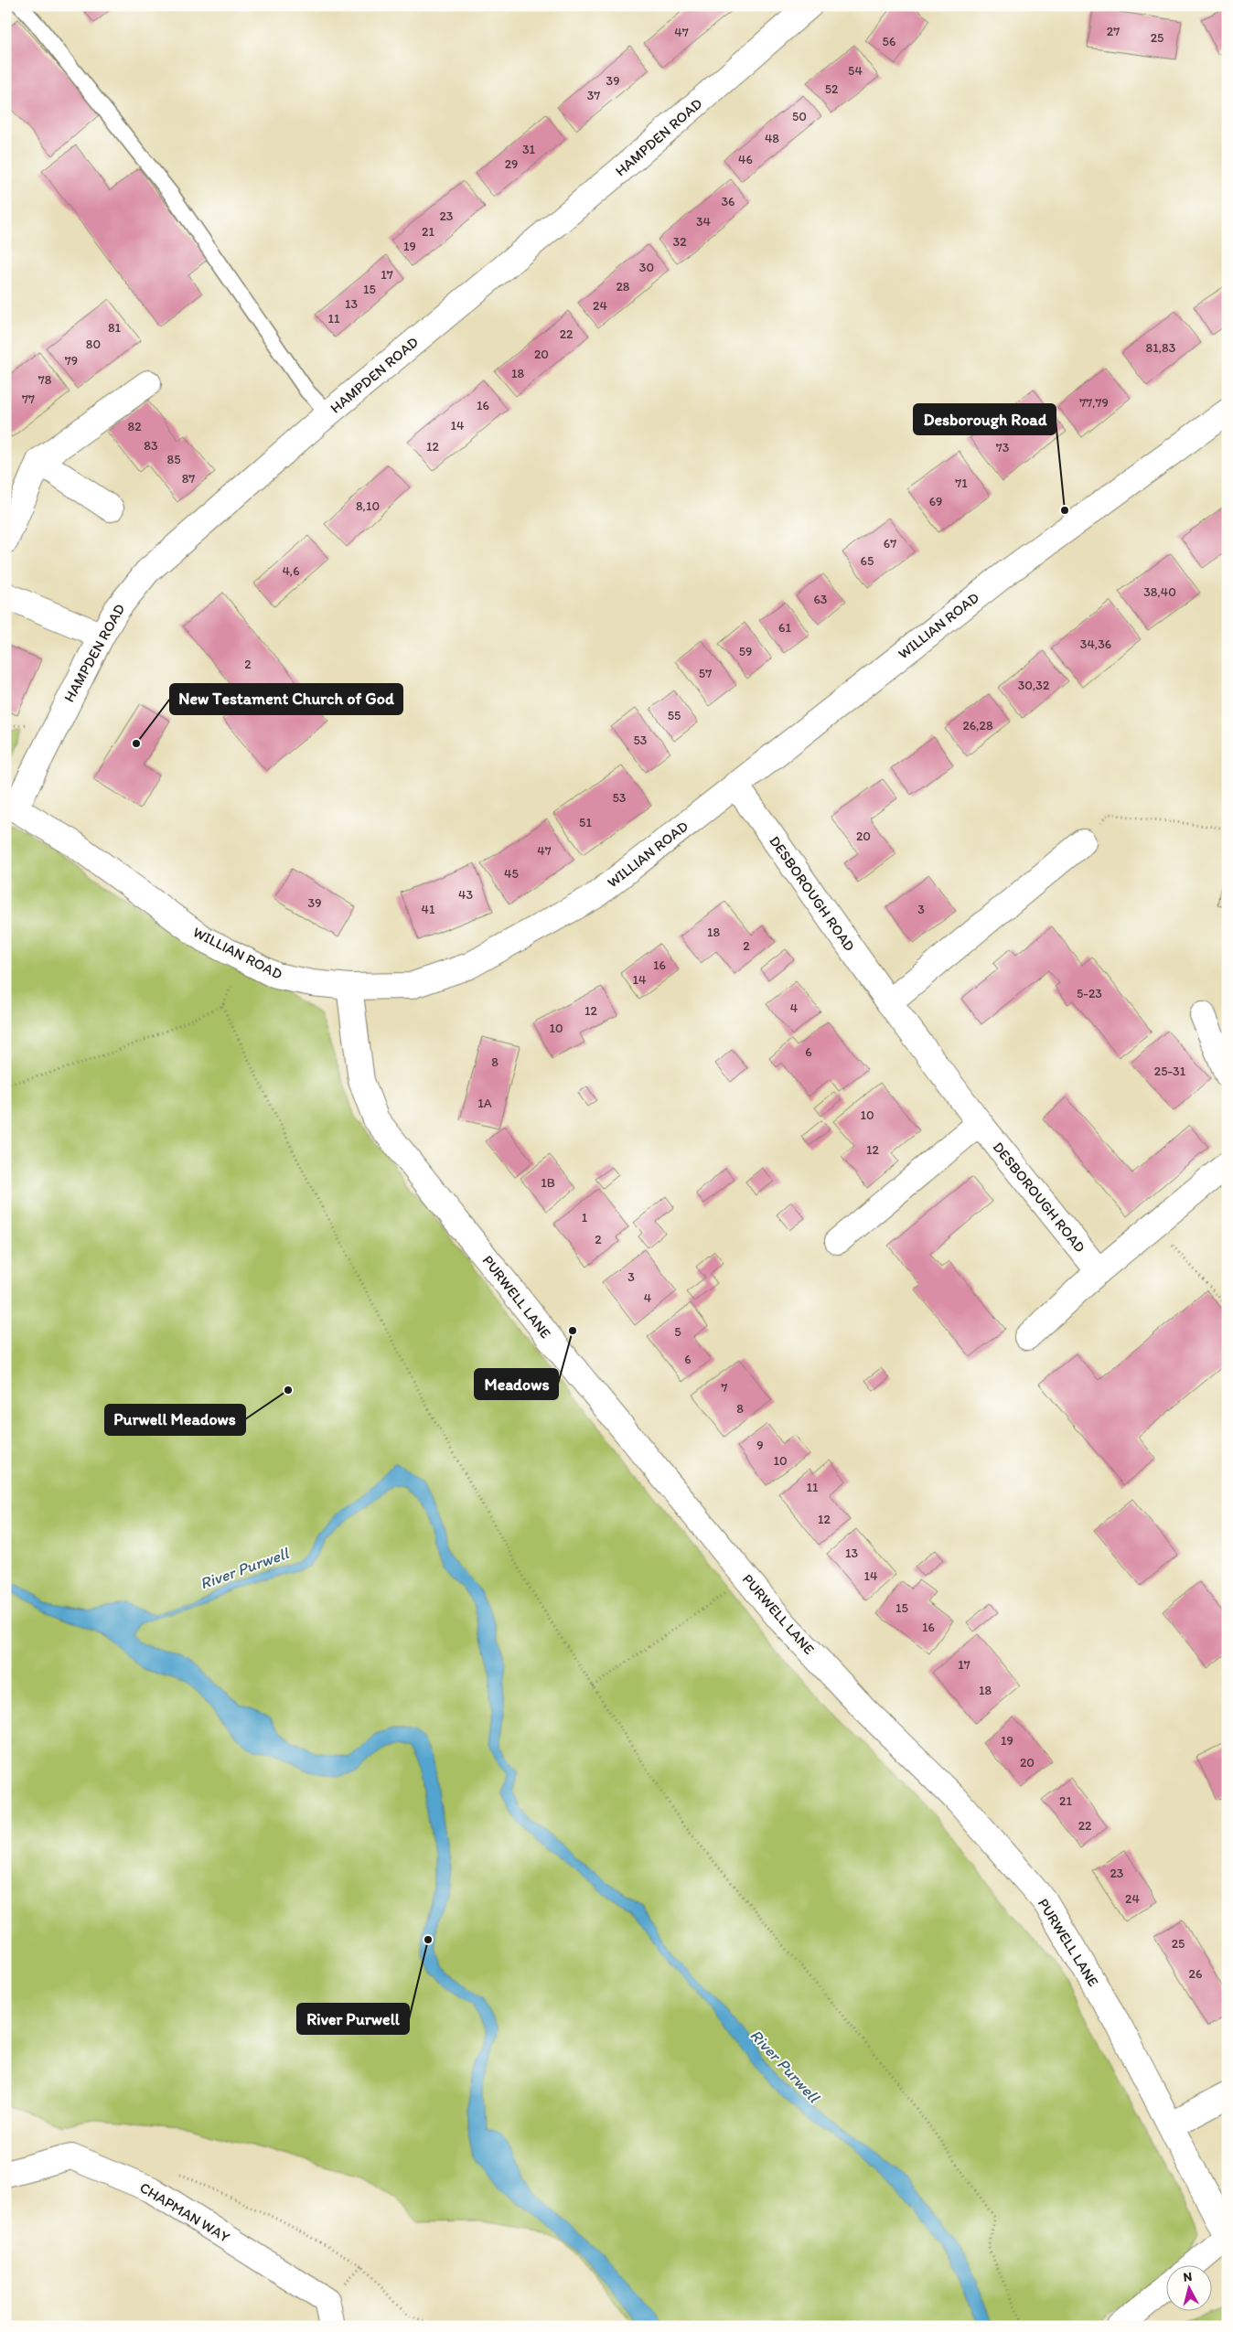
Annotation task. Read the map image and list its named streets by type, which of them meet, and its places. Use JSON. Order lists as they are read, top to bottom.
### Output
{
  "streets": {
    "street": [
      "HAMPDEN ROAD",
      "WILLIAN ROAD",
      "DESBOROUGH ROAD",
      "PURWELL LANE",
      "CHAPMAN WAY"
    ]
  },
  "crossings": [
    ["HAMPDEN ROAD", "WILLIAN ROAD"],
    ["WILLIAN ROAD", "DESBOROUGH ROAD"],
    ["WILLIAN ROAD", "PURWELL LANE"]
  ],
  "water": ["River Purwell"],
  "places": [
    "Desborough Road",
    "New Testament Church of God",
    "Meadows",
    "Purwell Meadows",
    "River Purwell"
  ],
  "house_numbers": [
    "27",
    "47",
    "25",
    "56",
    "54",
    "39",
    "52",
    "37",
    "50",
    "48",
    "31",
    "46",
    "29",
    "36",
    "23",
    "34",
    "21",
    "32",
    "19",
    "30",
    "17",
    "28",
    "15",
    "13",
    "24",
    "11",
    "81",
    "22",
    "80",
    "81,83",
    "20",
    "79",
    "18",
    "78",
    "77",
    "77,79",
    "16",
    "14",
    "82",
    "83",
    "12",
    "73",
    "85",
    "87",
    "71",
    "69",
    "8,10",
    "67",
    "65",
    "4,6",
    "38,40",
    "63",
    "61",
    "34,36",
    "59",
    "2",
    "57",
    "30,32",
    "55",
    "26,28",
    "53",
    "53",
    "51",
    "20",
    "47",
    "45",
    "43",
    "39",
    "41",
    "3",
    "18",
    "2",
    "16",
    "14",
    "5-23",
    "4",
    "12",
    "10",
    "6",
    "8",
    "25-31",
    "1A",
    "10",
    "12",
    "1B",
    "1",
    "2",
    "3",
    "4",
    "5",
    "6",
    "7",
    "8",
    "9",
    "10",
    "11",
    "12",
    "13",
    "14",
    "15",
    "16",
    "17",
    "18",
    "19",
    "20",
    "21",
    "22",
    "23",
    "24",
    "25",
    "26"
  ],
  "north": "top"
}
